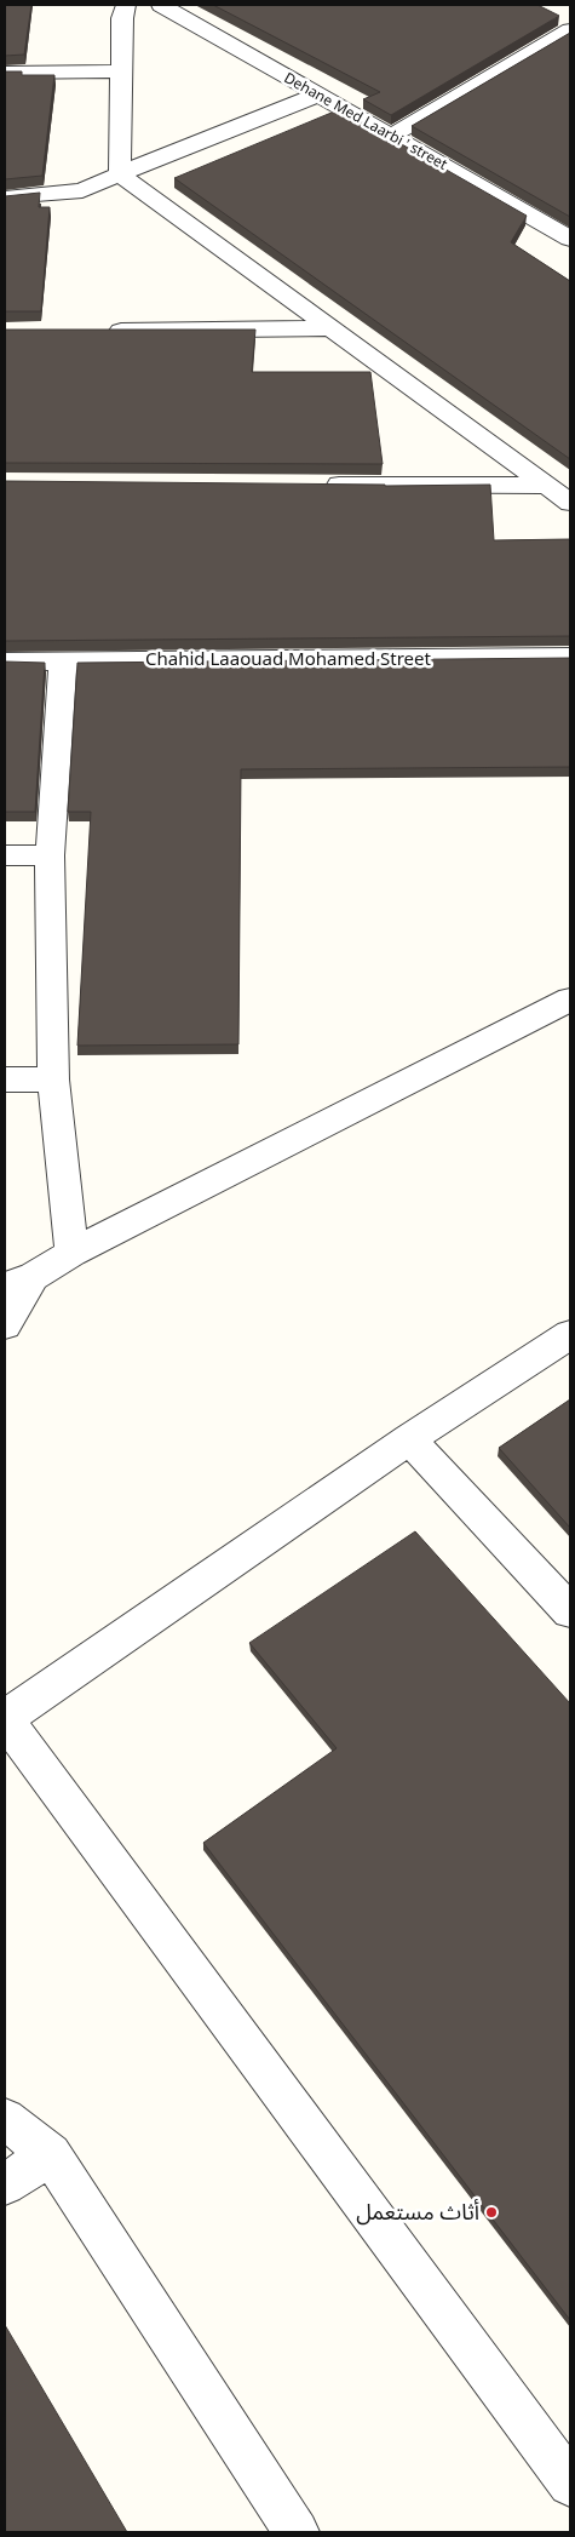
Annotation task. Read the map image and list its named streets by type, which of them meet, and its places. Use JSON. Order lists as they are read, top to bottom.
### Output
{
  "streets": {
    "street": ["Dehane Med Laarbi ' street", "Chahid Laaouad Mohamed Street"]
  },
  "places": ["أثاث مستعمل"]
}
